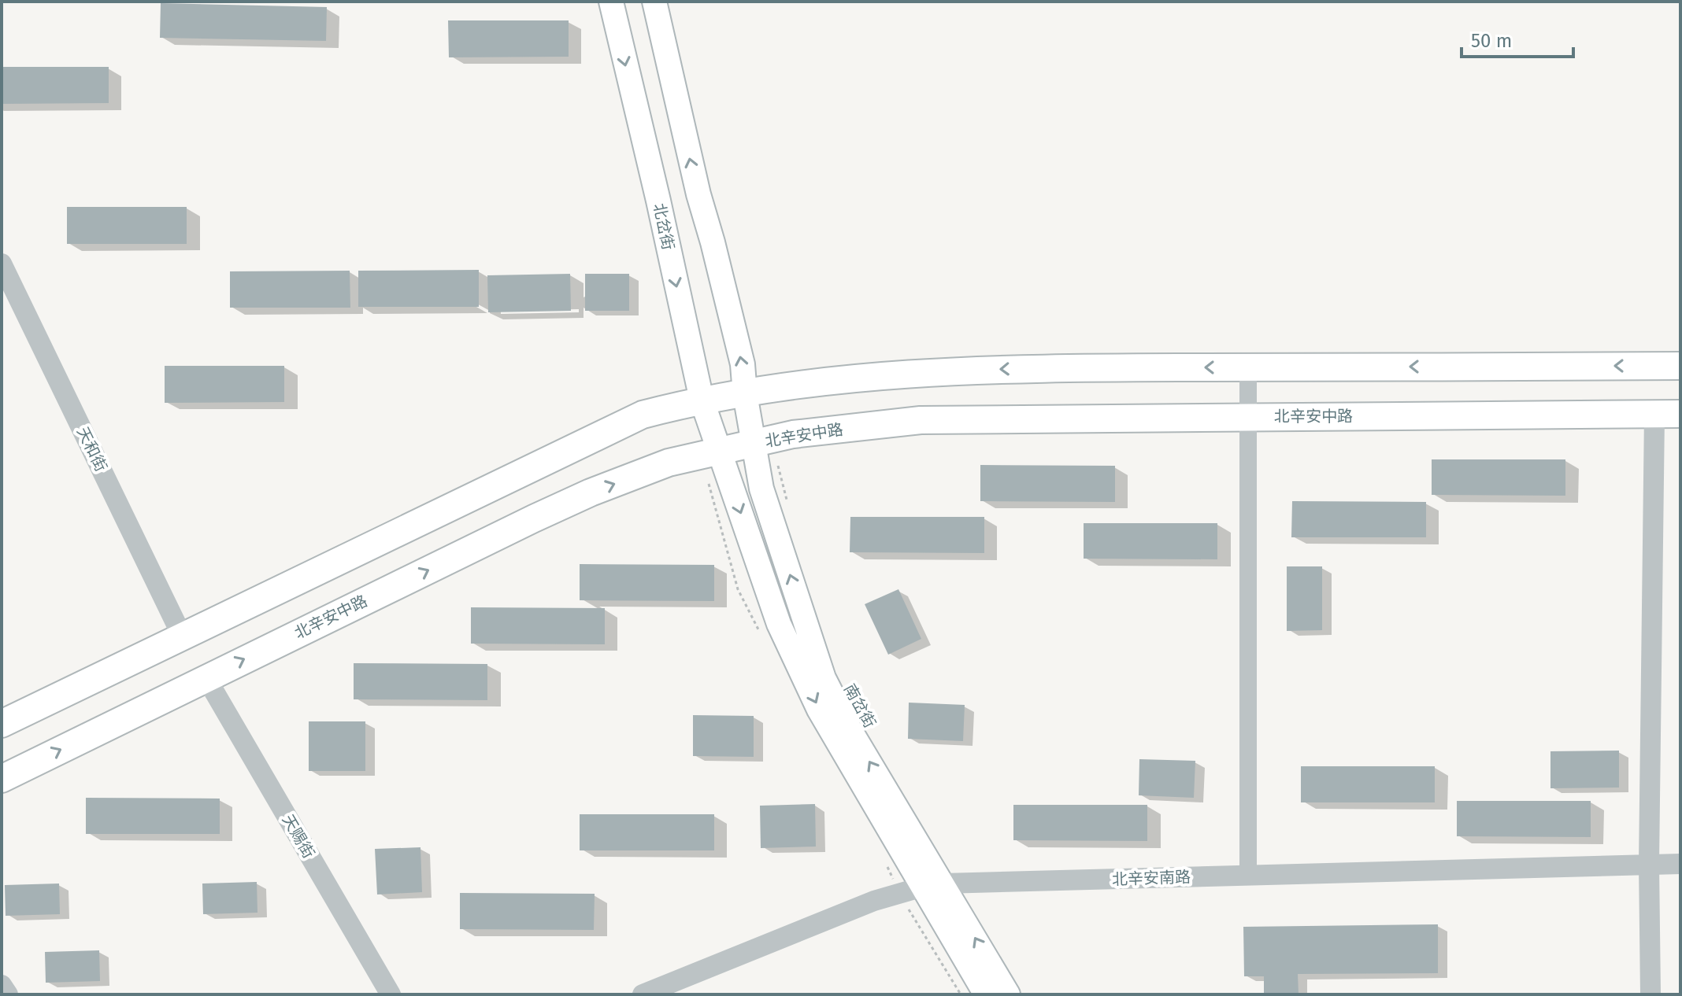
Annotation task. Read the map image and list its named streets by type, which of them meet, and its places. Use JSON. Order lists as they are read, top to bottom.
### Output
{
  "streets": {
    "main road": ["北岔街", "北辛安中路", "南岔街"],
    "street": ["天和街", "天赐街", "北辛安南路"]
  },
  "crossings": [
    ["北岔街", "北辛安中路"],
    ["北岔街", "南岔街"],
    ["北辛安中路", "南岔街"],
    ["北辛安中路", "天赐街"],
    ["南岔街", "北辛安南路"]
  ],
  "scale_bar": "50 m"
}
